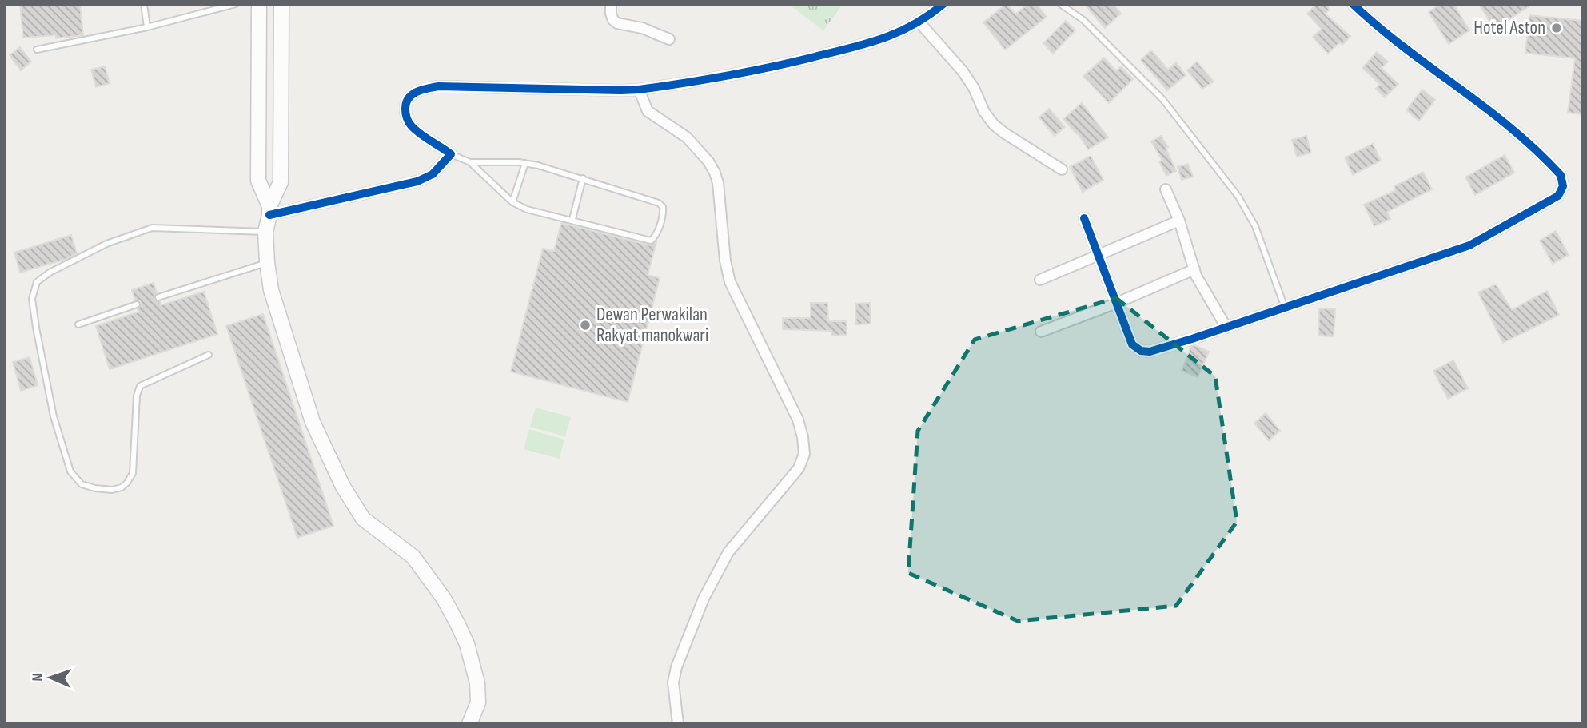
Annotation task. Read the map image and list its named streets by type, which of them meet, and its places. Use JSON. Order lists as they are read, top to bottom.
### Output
{
  "places": ["Hotel Aston", "Dewan Perwakilan Rakyat manokwari"],
  "north": "left"
}
